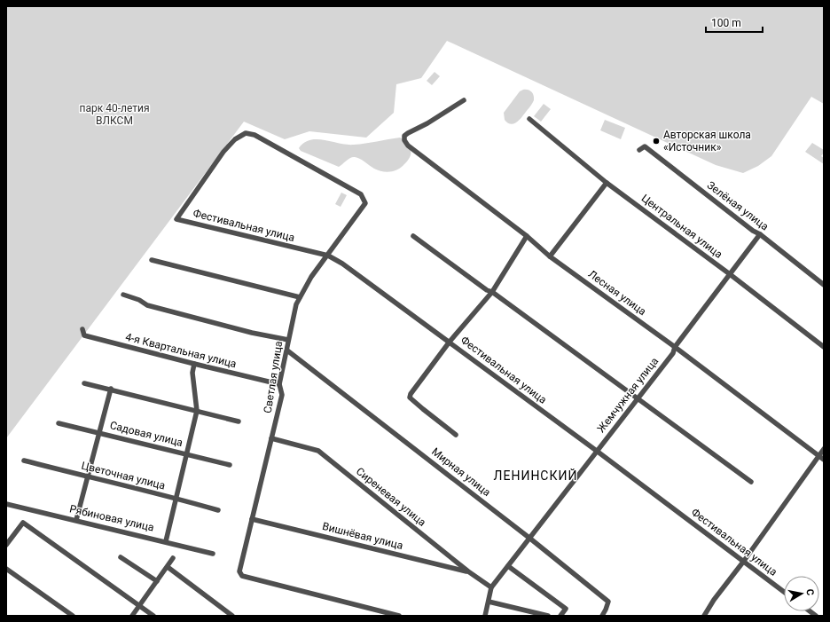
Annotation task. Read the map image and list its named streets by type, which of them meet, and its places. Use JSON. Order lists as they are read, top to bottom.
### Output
{
  "streets": {
    "street": [
      "Зелёная улица",
      "Фестивальная улица",
      "Центральная улица",
      "Лесная улица",
      "4-я Квартальная улица",
      "Светлая улица",
      "Жемчужная улица",
      "Садовая улица",
      "Мирная улица",
      "Цветочная улица",
      "Сиреневая улица",
      "Рябиновая улица",
      "Вишнёвая улица"
    ]
  },
  "crossings": [
    ["Зелёная улица", "Жемчужная улица"],
    ["Фестивальная улица", "Светлая улица"],
    ["Фестивальная улица", "Жемчужная улица"],
    ["Центральная улица", "Жемчужная улица"],
    ["Лесная улица", "Жемчужная улица"],
    ["4-я Квартальная улица", "Светлая улица"],
    ["Светлая улица", "Мирная улица"],
    ["Светлая улица", "Сиреневая улица"],
    ["Светлая улица", "Вишнёвая улица"],
    ["Жемчужная улица", "Мирная улица"],
    ["Жемчужная улица", "Сиреневая улица"],
    ["Сиреневая улица", "Вишнёвая улица"]
  ],
  "districts": ["ЛЕНИНСКИЙ"],
  "parks": ["парк 40-летия ВЛКСМ"],
  "places": ["Авторская школа «Источник»"],
  "scale_bar": "100 m",
  "north": "right"
}
